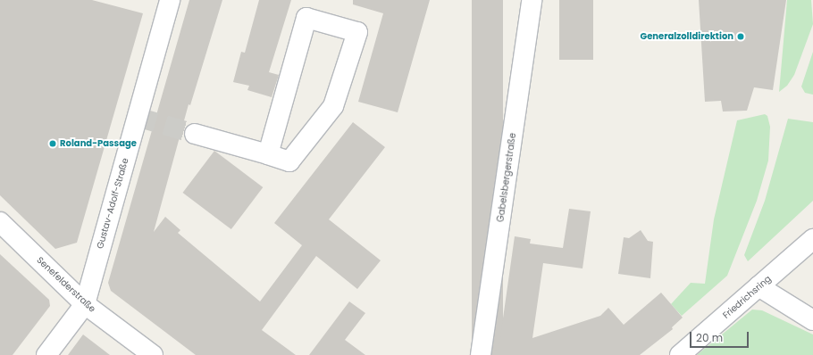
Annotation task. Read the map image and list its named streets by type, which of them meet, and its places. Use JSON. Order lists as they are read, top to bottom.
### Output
{
  "streets": {
    "street": [
      "Gabelsbergerstraße",
      "Gustav-Adolf-Straße",
      "Senefelderstraße",
      "Friedrichsring"
    ]
  },
  "crossings": [
    ["Gustav-Adolf-Straße", "Senefelderstraße"]
  ],
  "places": ["Generalzolldirektion", "Roland-Passage"],
  "scale_bar": "20 m"
}
